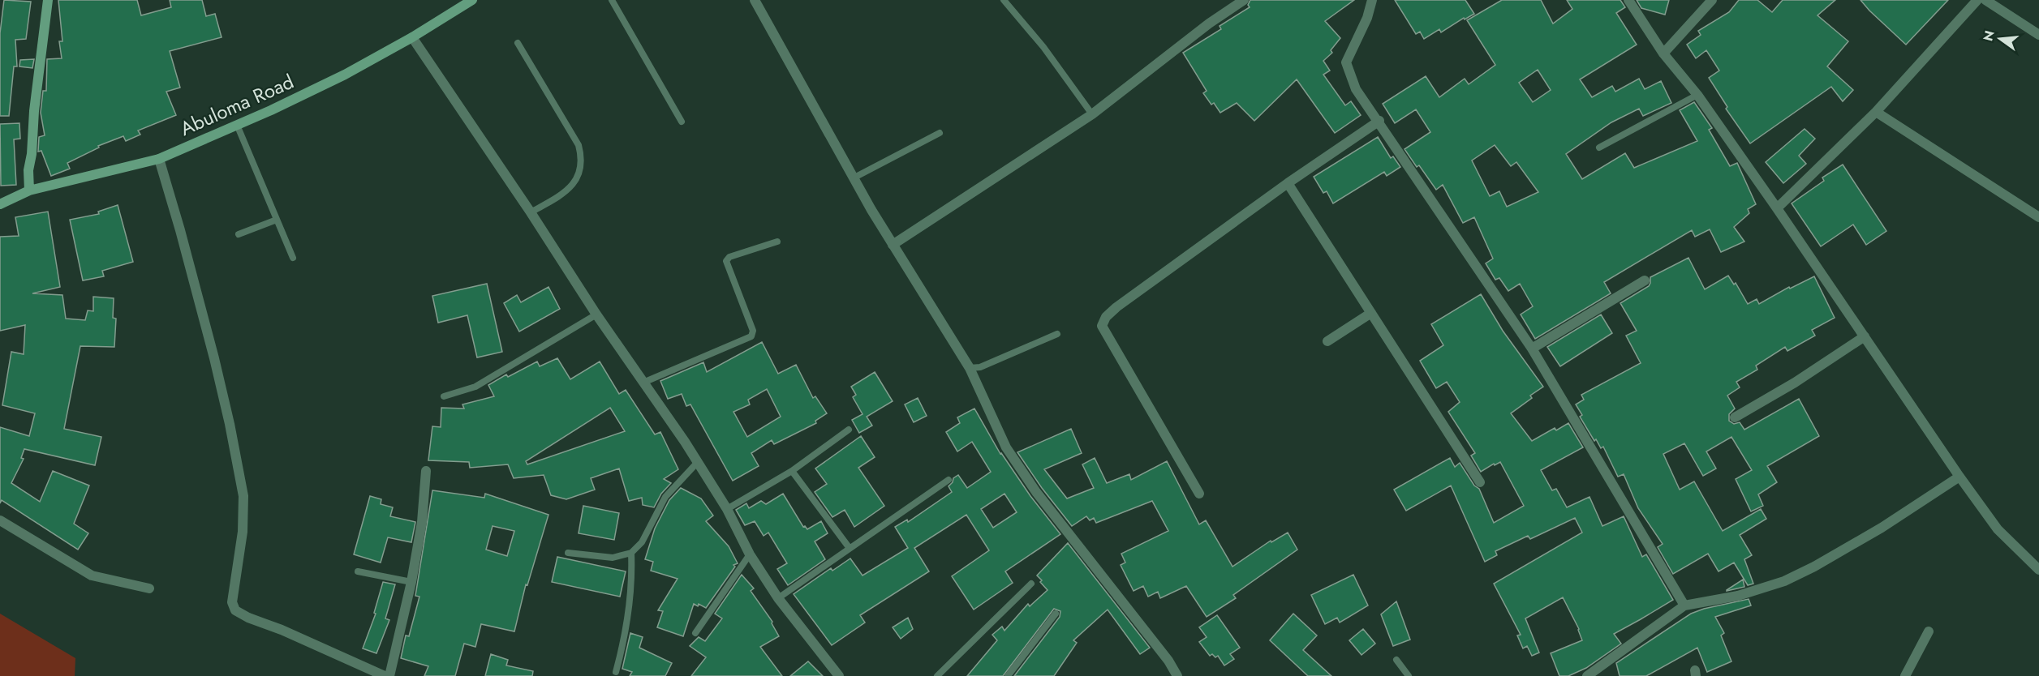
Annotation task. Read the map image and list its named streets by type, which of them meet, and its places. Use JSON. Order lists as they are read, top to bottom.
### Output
{
  "streets": {
    "street": ["Abuloma Road"]
  },
  "north": "left"
}
